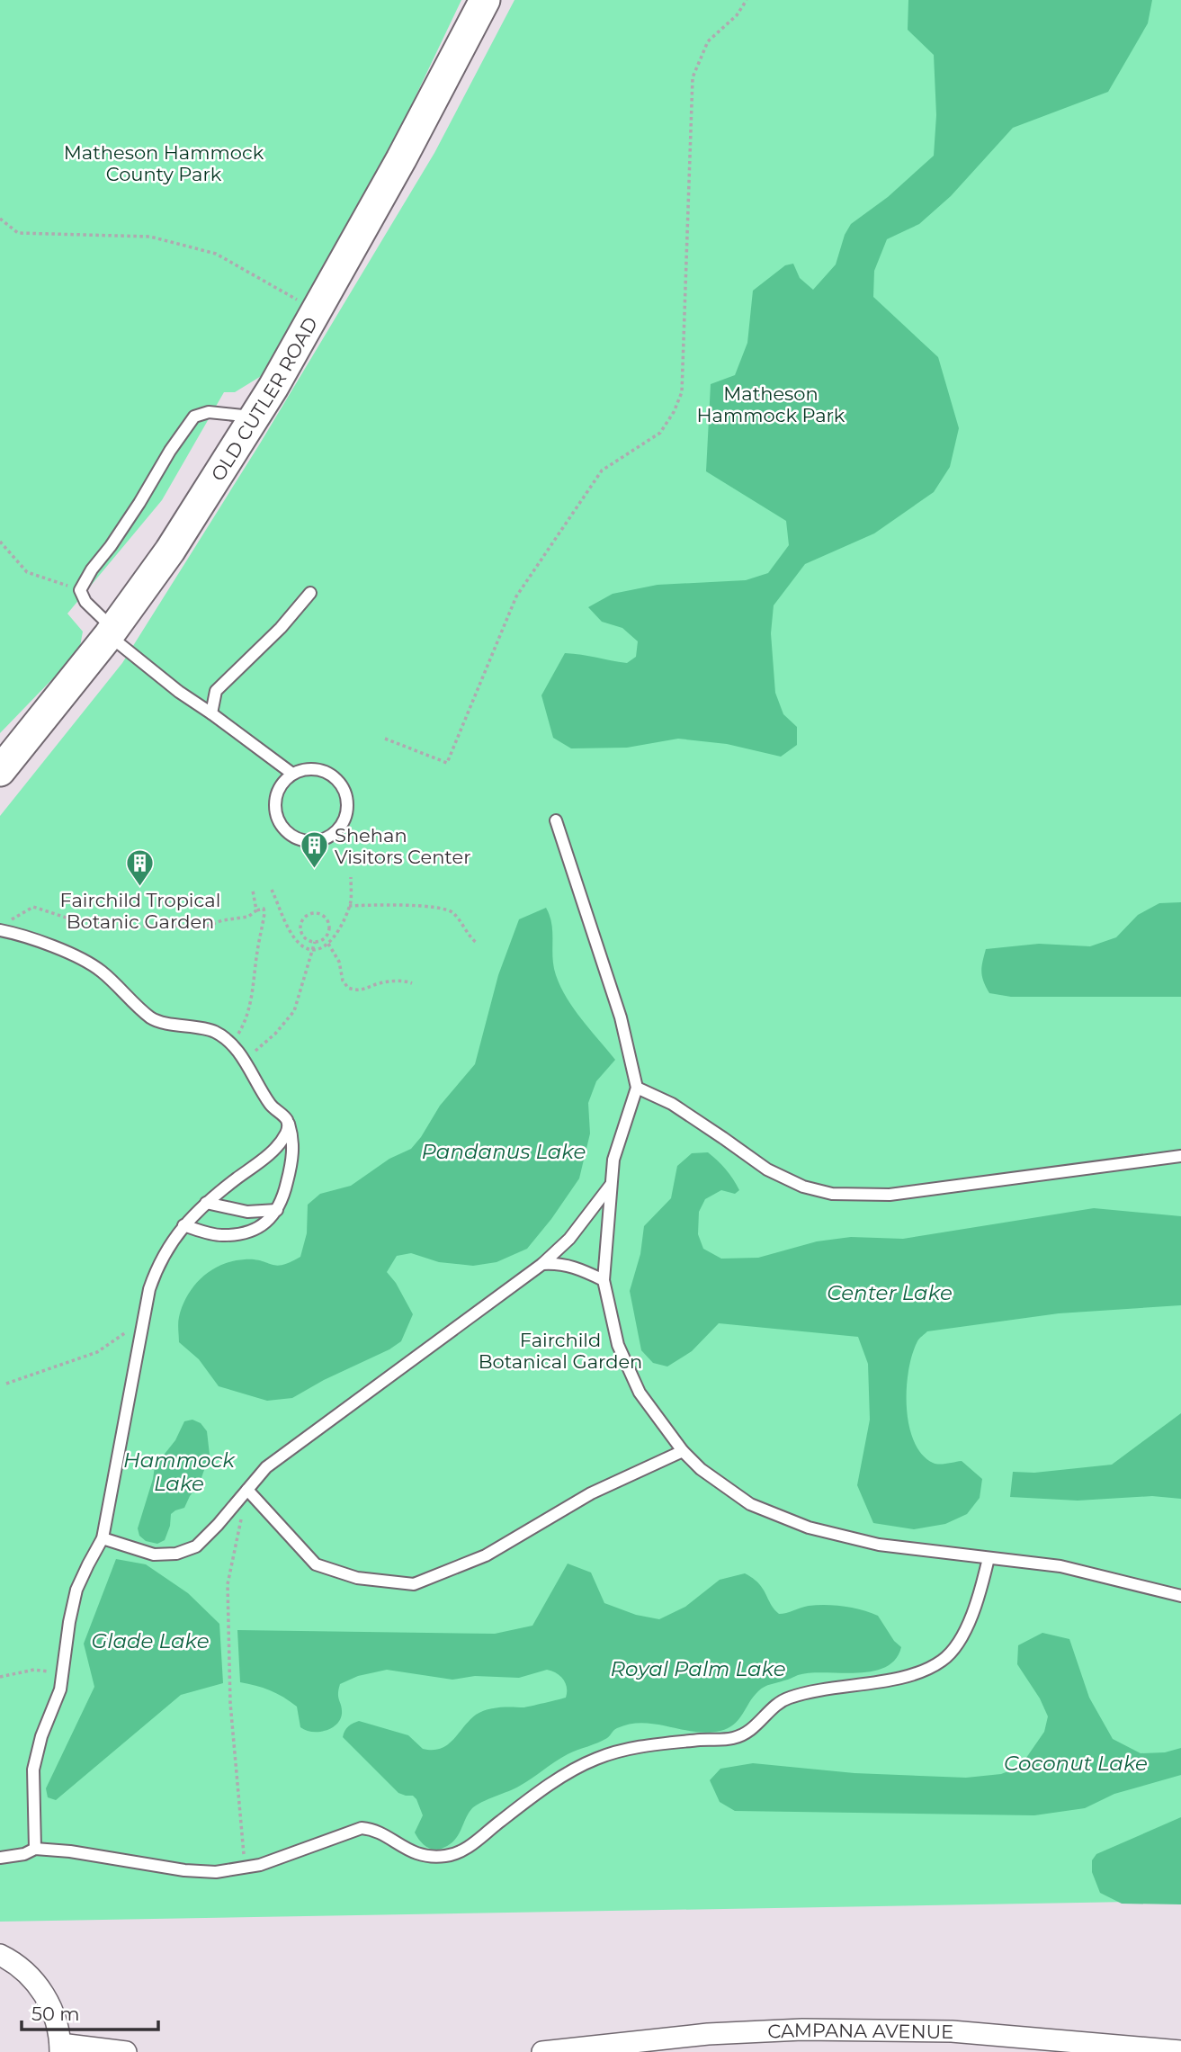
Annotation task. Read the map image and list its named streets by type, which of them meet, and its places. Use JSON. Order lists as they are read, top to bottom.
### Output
{
  "streets": {
    "main road": ["OLD CUTLER ROAD"],
    "street": ["CAMPANA AVENUE"]
  },
  "water": [
    "Pandanus Lake",
    "Center Lake",
    "Hammock Lake",
    "Glade Lake",
    "Royal Palm Lake",
    "Coconut Lake"
  ],
  "parks": ["Matheson Hammock County Park", "Matheson Hammock Park", "Fairchild Botanical Garden"],
  "places": {
    "building": ["Shehan Visitors Center", "Fairchild Tropical Botanic Garden"]
  },
  "scale_bar": "50 m"
}
